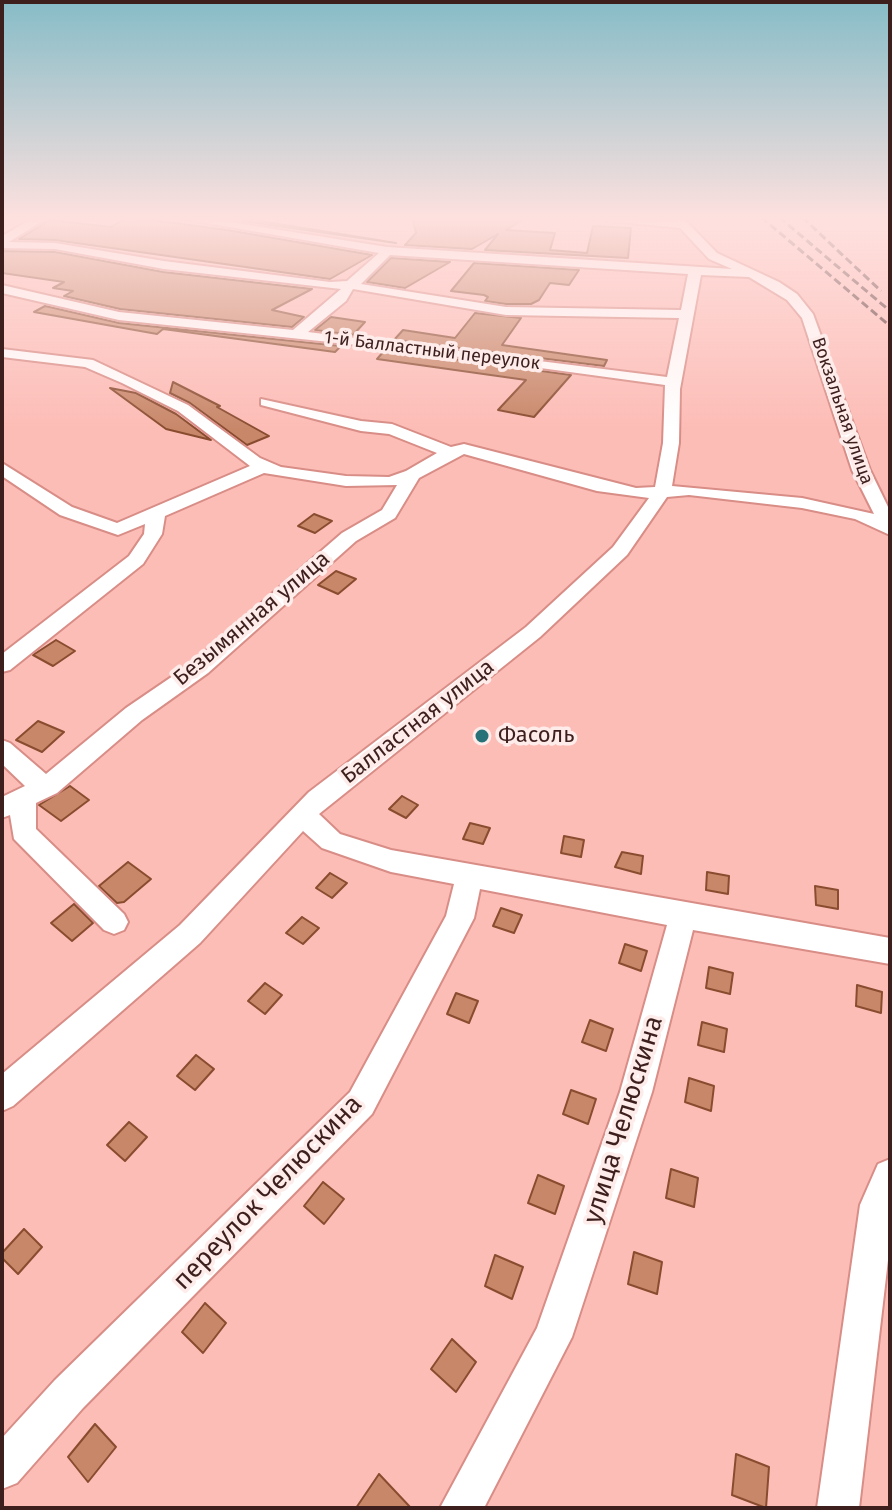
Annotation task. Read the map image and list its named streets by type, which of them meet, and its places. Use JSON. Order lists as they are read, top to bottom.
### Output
{
  "streets": {
    "street": [
      "1-й Балластный переулок",
      "Вокзальная улица",
      "Безымянная улица",
      "Балластная улица",
      "улица Челюскина",
      "переулок Челюскина"
    ]
  },
  "crossings": [
    ["1-й Балластный переулок", "Балластная улица"]
  ],
  "places": ["Фасоль"]
}
